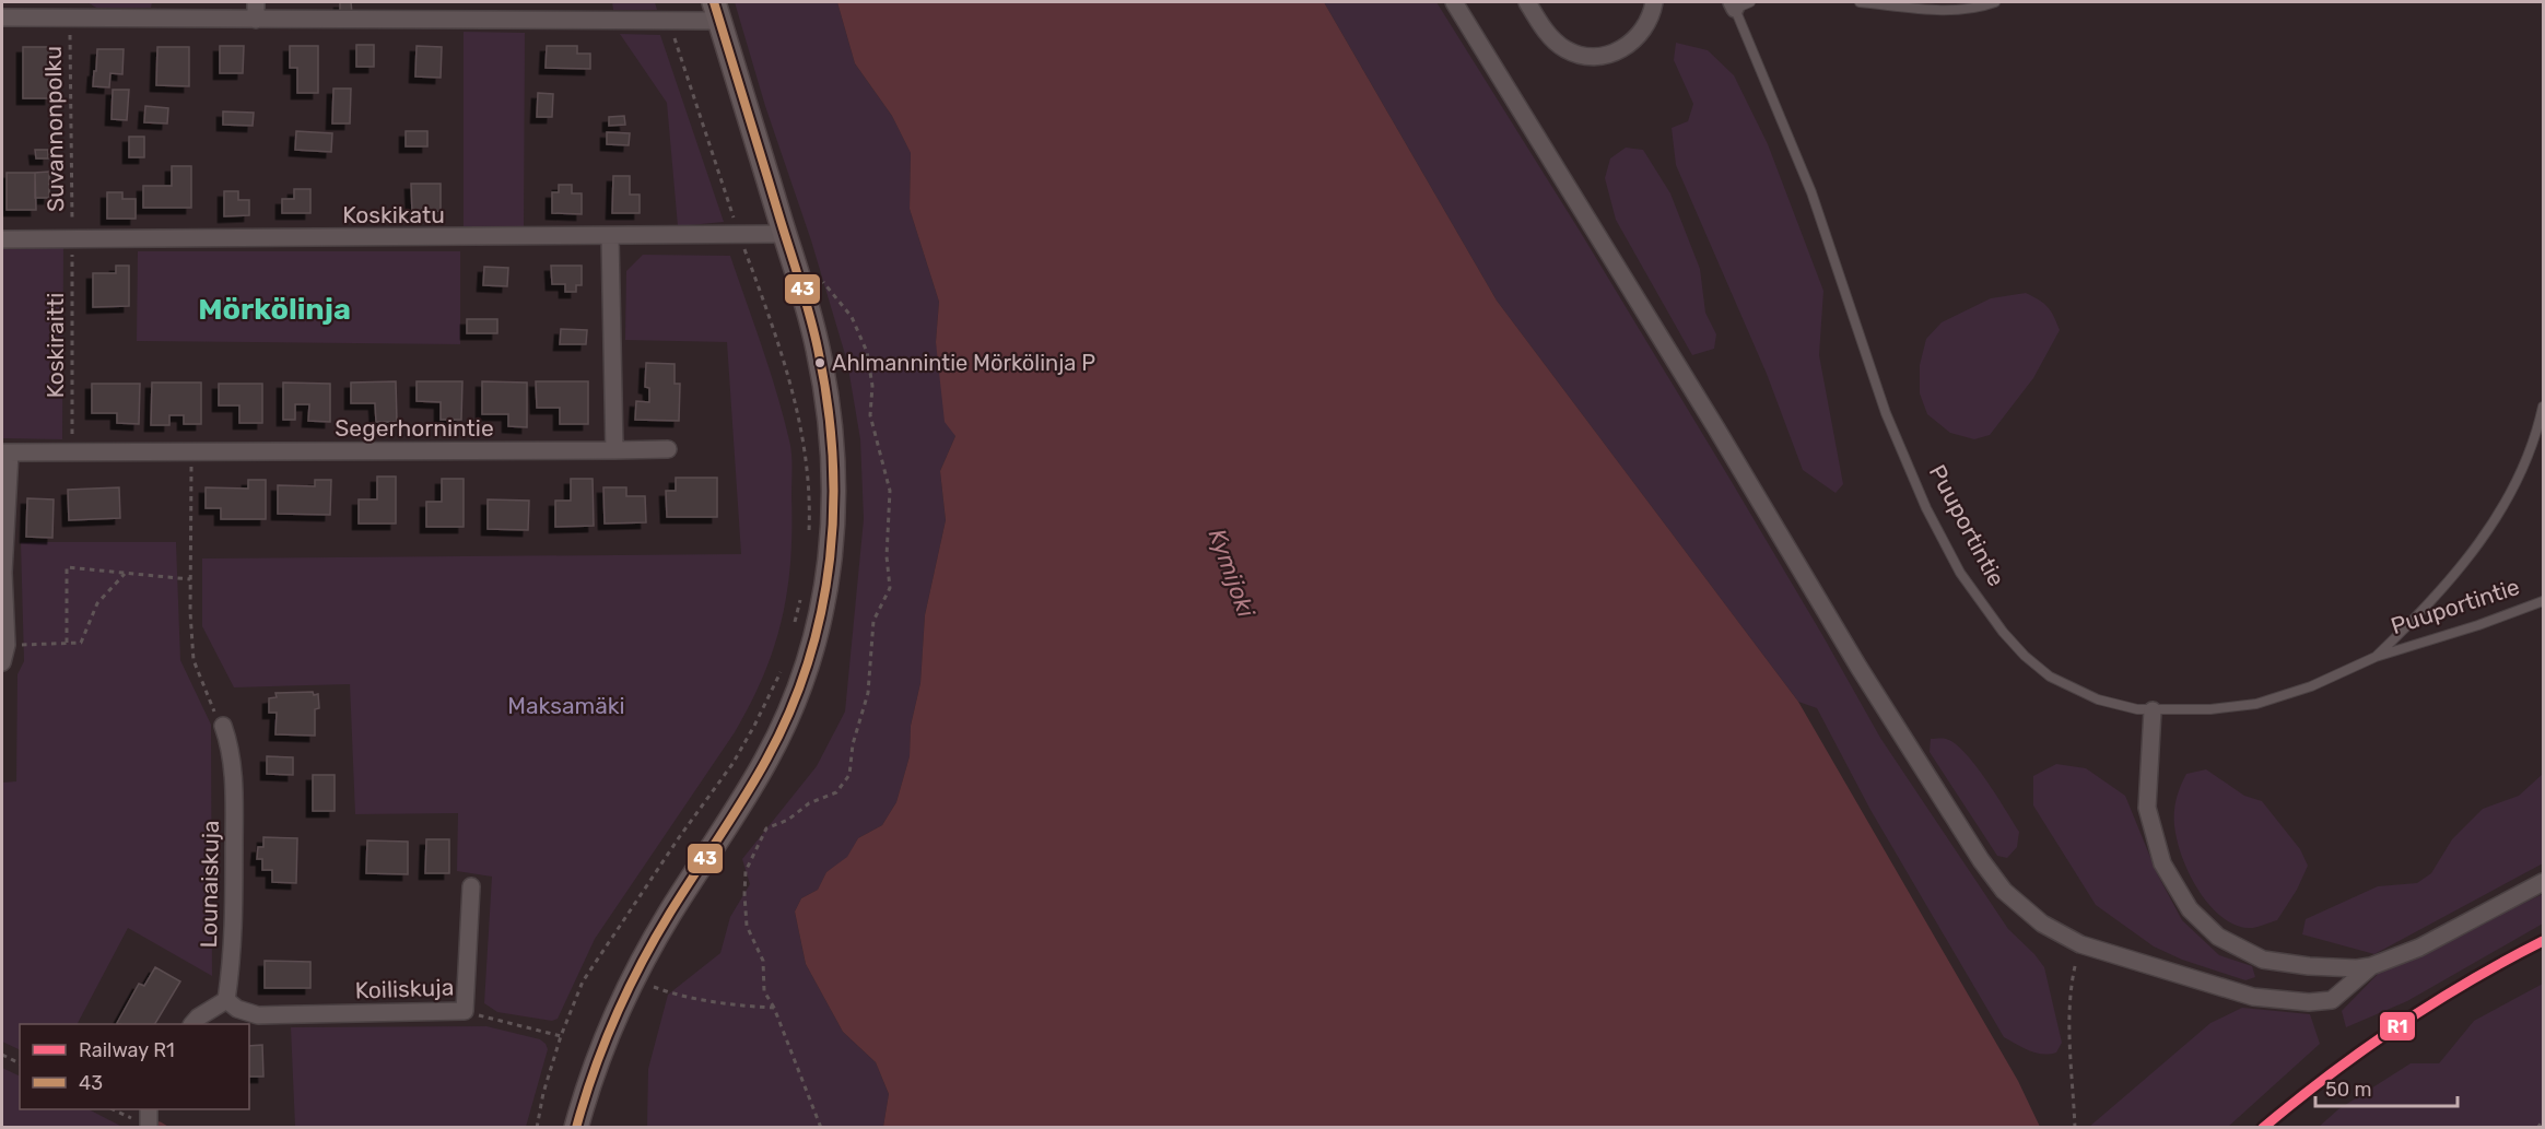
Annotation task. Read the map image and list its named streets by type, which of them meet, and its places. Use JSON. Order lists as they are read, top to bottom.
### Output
{
  "streets": {
    "street": [
      "Koskikatu",
      "Segerhornintie",
      "Lounaiskuja",
      "Koiliskuja"
    ],
    "lane": ["Puuportintie"],
    "path": ["Suvannonpolku", "Koskiraitti"]
  },
  "crossings": [
    ["Suvannonpolku", "Koskikatu"],
    ["Suvannonpolku", "Koskiraitti"],
    ["Koskikatu", "Koskiraitti"],
    ["Koskiraitti", "Segerhornintie"],
    ["Lounaiskuja", "Koiliskuja"]
  ],
  "districts": ["Mörkölinja"],
  "water": ["Kymijoki"],
  "parks": ["Maksamäki"],
  "places": ["Ahlmannintie Mörkölinja P"],
  "lines": ["transit line 43", "rail line R1"],
  "legend": ["Railway R1", "43"],
  "scale_bar": "50 m"
}
